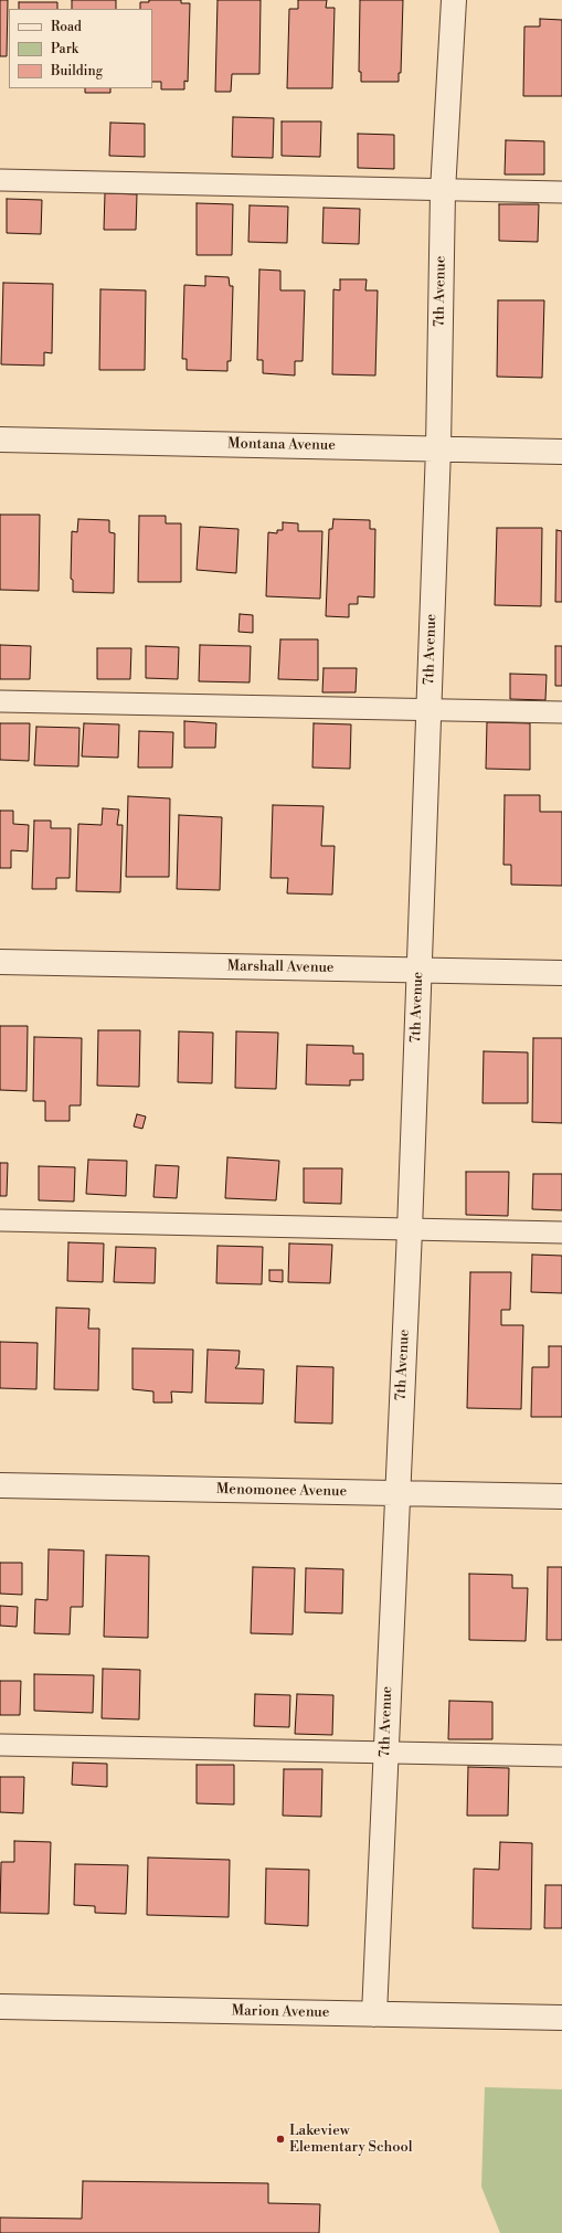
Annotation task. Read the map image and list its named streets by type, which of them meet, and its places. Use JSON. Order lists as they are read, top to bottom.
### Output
{
  "streets": {
    "street": [
      "7th Avenue",
      "Montana Avenue",
      "Marshall Avenue",
      "Menomonee Avenue",
      "Marion Avenue"
    ]
  },
  "crossings": [
    ["7th Avenue", "Montana Avenue"],
    ["7th Avenue", "Marshall Avenue"],
    ["7th Avenue", "Menomonee Avenue"],
    ["7th Avenue", "Marion Avenue"]
  ],
  "places": ["Lakeview Elementary School"],
  "legend": ["Road", "Park", "Building"]
}
